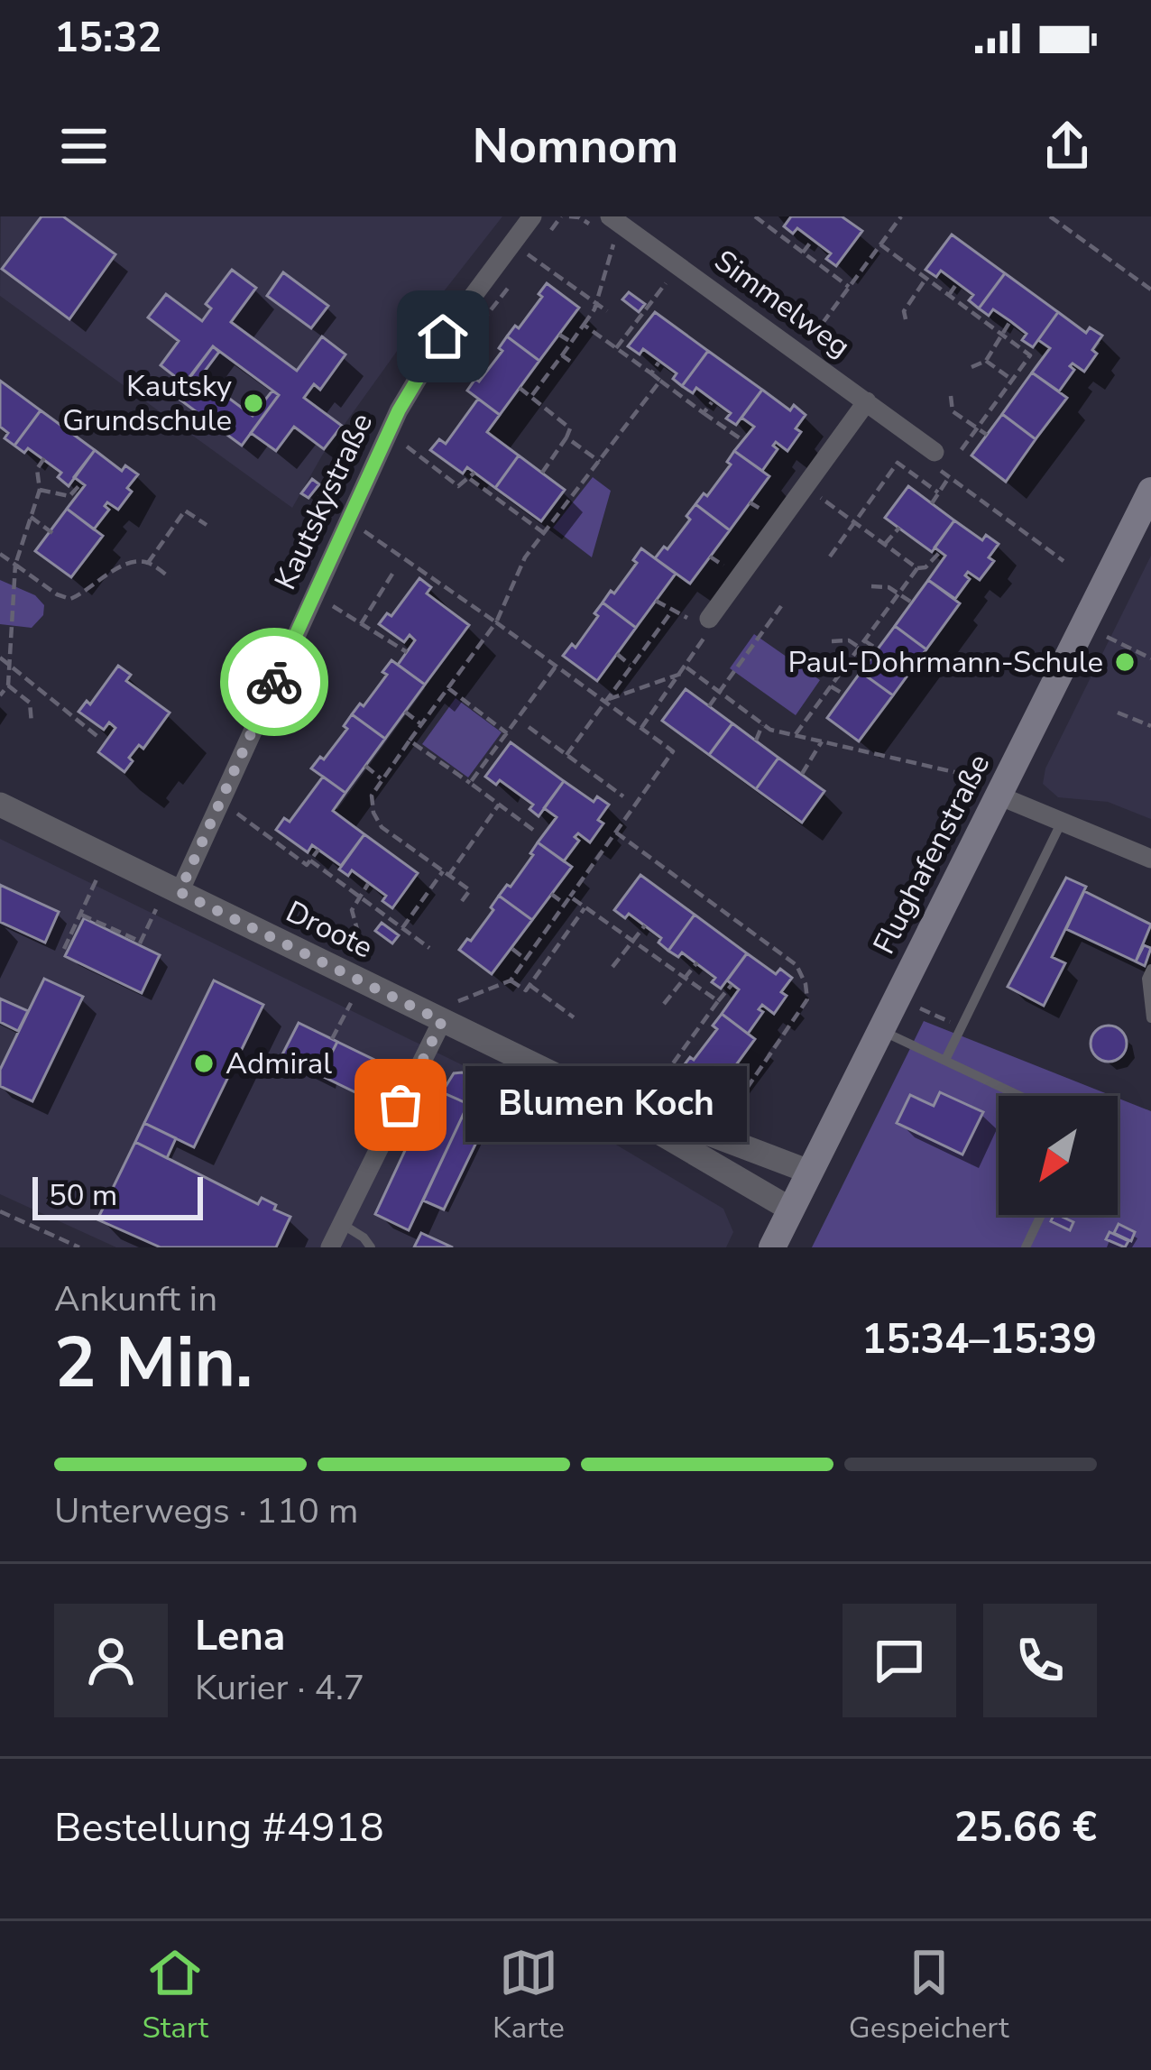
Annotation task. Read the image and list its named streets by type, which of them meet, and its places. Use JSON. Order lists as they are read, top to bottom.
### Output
{
  "streets": {
    "main road": ["Flughafenstraße"],
    "street": ["Simmelweg", "Kautskystraße", "Droote"]
  },
  "crossings": [
    ["Kautskystraße", "Droote"],
    ["Flughafenstraße", "Droote"]
  ],
  "places": [
    "Kautsky Grundschule",
    "Paul-Dohrmann-Schule",
    "Admiral",
    "Blumen Koch"
  ],
  "scale_bar": "50 m",
  "north": "bottom left",
  "page": {
    "status": "15:32",
    "header": "Nomnom",
    "bubble": "Blumen Koch",
    "scale": "50 m",
    "heading": ["2 Min.", "Ankunft in", "15:34–15:39"],
    "panel": [
      "Lena",
      "Kurier · 4.7",
      "Bestellung #4918",
      "25.66 €"
    ],
    "bar": "Unterwegs · 110 m",
    "tabs": ["Start", "Karte", "Gespeichert"]
  }
}
